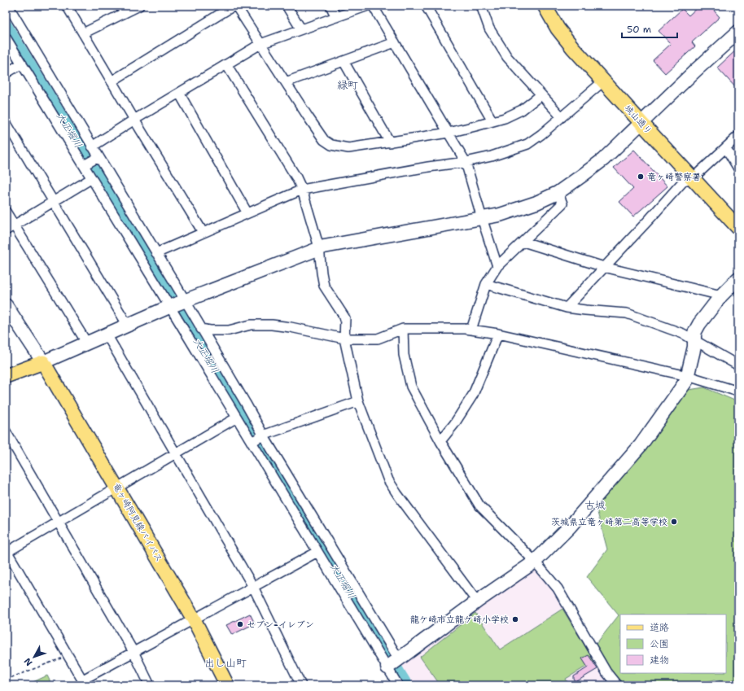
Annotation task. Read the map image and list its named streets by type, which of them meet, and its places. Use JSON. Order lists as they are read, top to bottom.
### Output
{
  "streets": {
    "main road": ["城山通り", "竜ヶ崎阿見線バイパス"]
  },
  "districts": ["緑町", "古城", "出し山町"],
  "water": ["大正堀川"],
  "places": [
    "竜ヶ崎警察署",
    "茨城県立竜ヶ崎第二高等学校",
    "龍ケ崎市立龍ケ崎小学校",
    "セブン-イレブン"
  ],
  "legend": ["道路", "公園", "建物"],
  "scale_bar": "50 m",
  "north": "bottom left"
}
